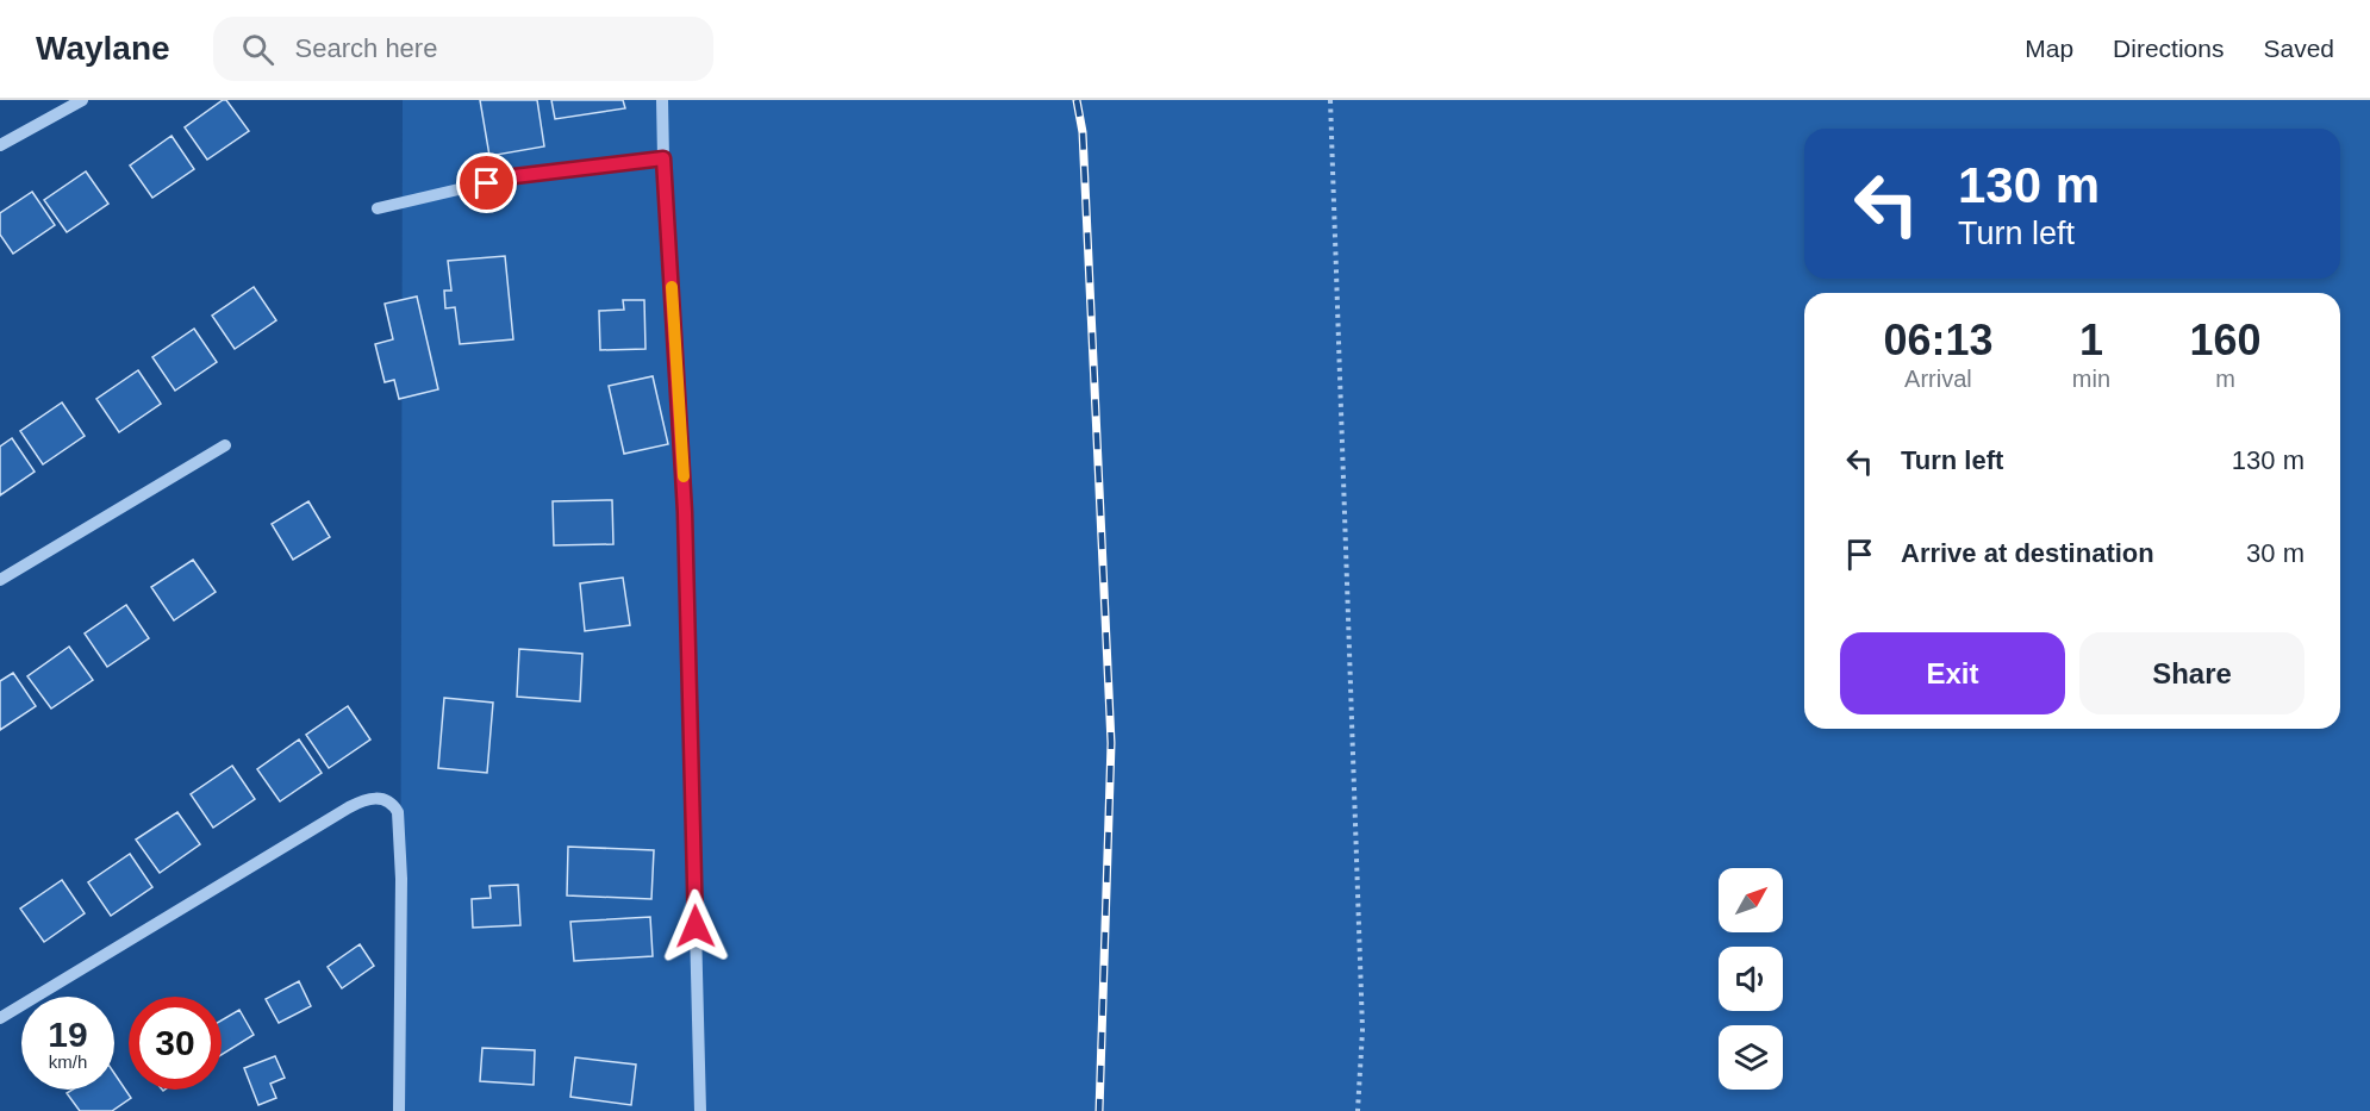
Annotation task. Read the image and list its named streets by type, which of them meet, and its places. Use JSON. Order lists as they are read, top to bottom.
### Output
{
  "north": "top right",
  "page": {
    "header": "Waylane",
    "search": "Search here",
    "nav": ["Map", "Directions", "Saved"],
    "turn": ["130 m", "Turn left"],
    "eta": [
      "06:13",
      "Arrival",
      "1",
      "min",
      "160",
      "m"
    ],
    "list": [
      {
        "name": "Turn left",
        "value": "130 m"
      },
      {
        "name": "Arrive at destination",
        "value": "30 m"
      }
    ],
    "buttons": ["Exit", "Share"],
    "speed": "19 km/h",
    "limit": "30"
  }
}
